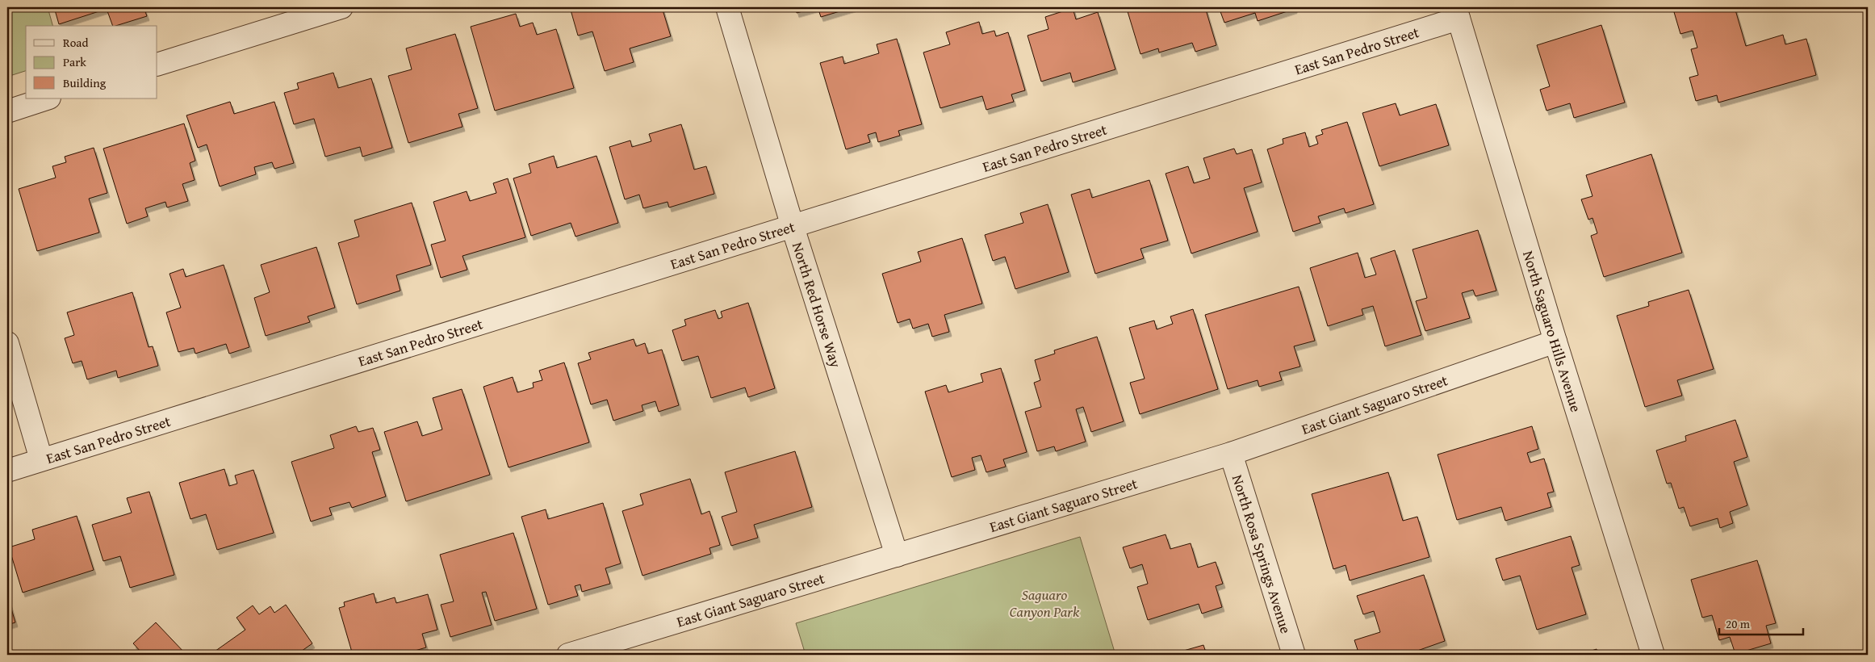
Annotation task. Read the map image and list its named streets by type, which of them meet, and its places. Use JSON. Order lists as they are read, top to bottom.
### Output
{
  "streets": {
    "street": [
      "East San Pedro Street",
      "North Red Horse Way",
      "North Saguaro Hills Avenue",
      "East Giant Saguaro Street",
      "North Rosa Springs Avenue"
    ]
  },
  "crossings": [
    ["East San Pedro Street", "North Red Horse Way"],
    ["East San Pedro Street", "North Saguaro Hills Avenue"],
    ["North Red Horse Way", "East Giant Saguaro Street"],
    ["North Saguaro Hills Avenue", "East Giant Saguaro Street"],
    ["East Giant Saguaro Street", "North Rosa Springs Avenue"]
  ],
  "parks": ["Saguaro Canyon Park"],
  "legend": ["Road", "Park", "Building"],
  "scale_bar": "20 m"
}
